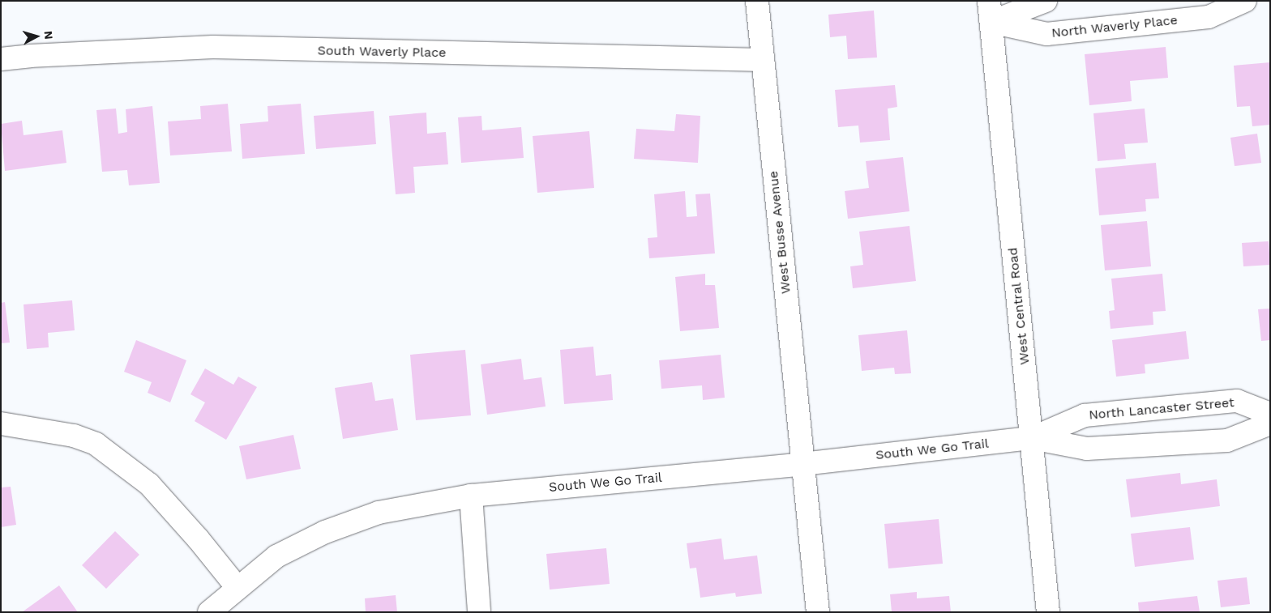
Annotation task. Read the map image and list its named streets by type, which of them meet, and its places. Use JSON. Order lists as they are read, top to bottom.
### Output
{
  "streets": {
    "street": [
      "North Waverly Place",
      "South Waverly Place",
      "West Busse Avenue",
      "West Central Road",
      "North Lancaster Street",
      "South We Go Trail"
    ]
  },
  "crossings": [
    ["North Waverly Place", "West Central Road"],
    ["South Waverly Place", "West Busse Avenue"],
    ["West Busse Avenue", "South We Go Trail"],
    ["West Central Road", "North Lancaster Street"],
    ["West Central Road", "South We Go Trail"],
    ["North Lancaster Street", "South We Go Trail"]
  ],
  "north": "right"
}
